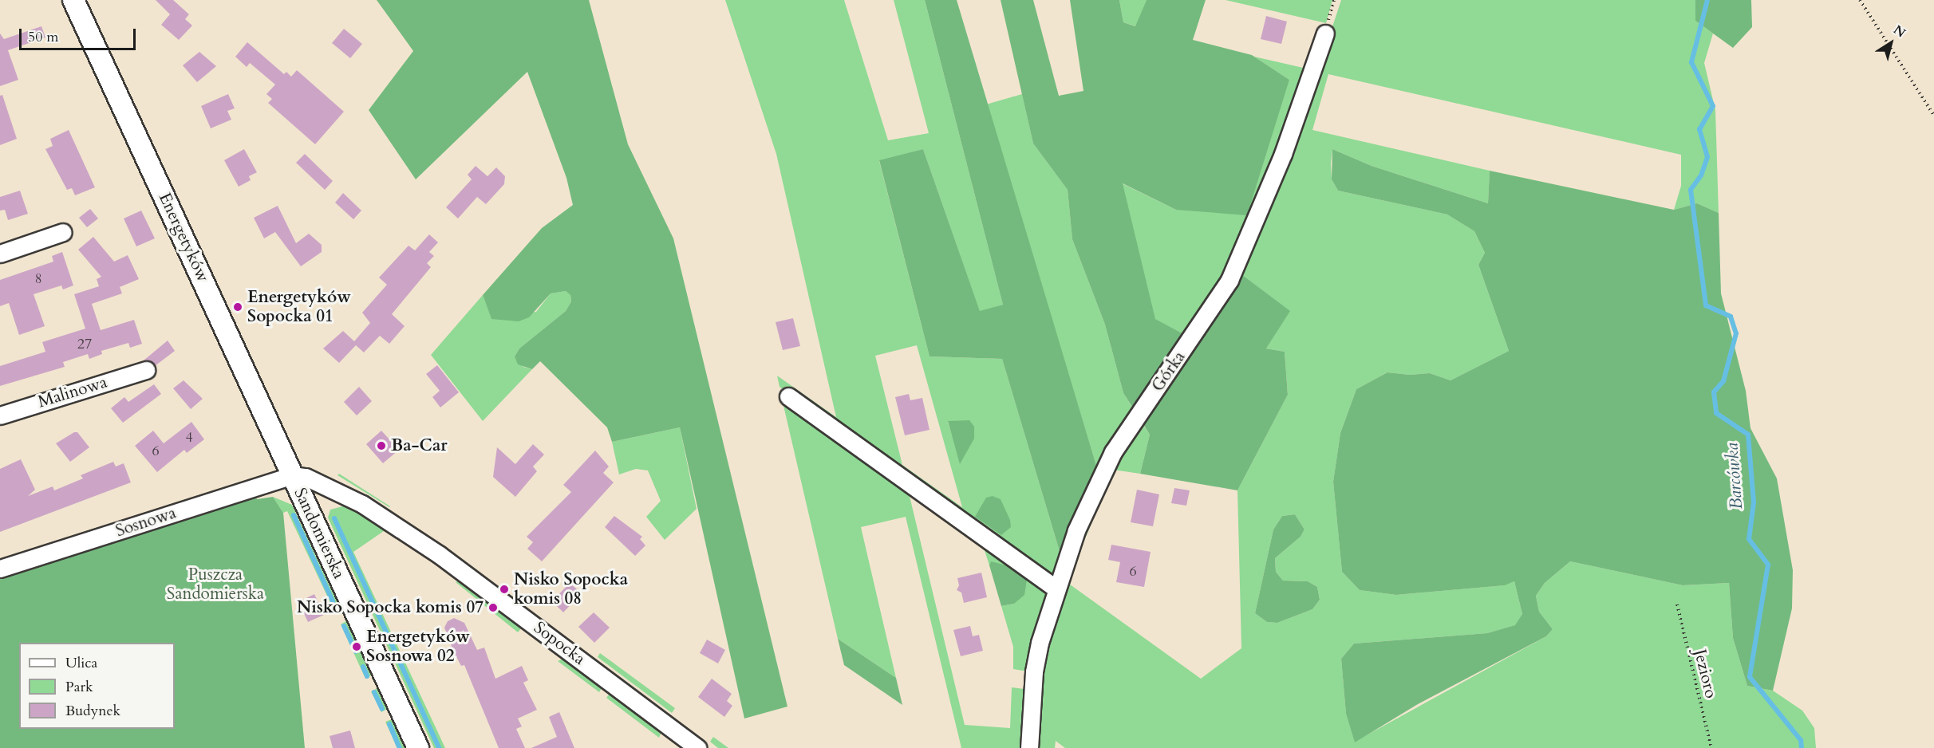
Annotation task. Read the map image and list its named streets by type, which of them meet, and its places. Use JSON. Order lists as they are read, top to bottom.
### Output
{
  "streets": {
    "main road": ["Energetyków", "Sandomierska"],
    "street": [
      "Górka",
      "Malinowa",
      "Sosnowa",
      "Sopocka"
    ],
    "path": ["Jezioro"]
  },
  "crossings": [
    ["Energetyków", "Sosnowa"],
    ["Energetyków", "Sandomierska"],
    ["Energetyków", "Sopocka"],
    ["Sosnowa", "Sandomierska"],
    ["Sosnowa", "Sopocka"],
    ["Sandomierska", "Sopocka"]
  ],
  "water": ["Barcówka"],
  "parks": ["Puszcza Sandomierska"],
  "places": [
    "Energetyków Sopocka 01",
    "Ba-Car",
    "Nisko Sopocka komis 08",
    "Nisko Sopocka komis 07",
    "Energetyków Sosnowa 02"
  ],
  "house_numbers": [
    "8",
    "27",
    "4",
    "6",
    "6"
  ],
  "legend": ["Ulica", "Park", "Budynek"],
  "scale_bar": "50 m",
  "north": "top right"
}
